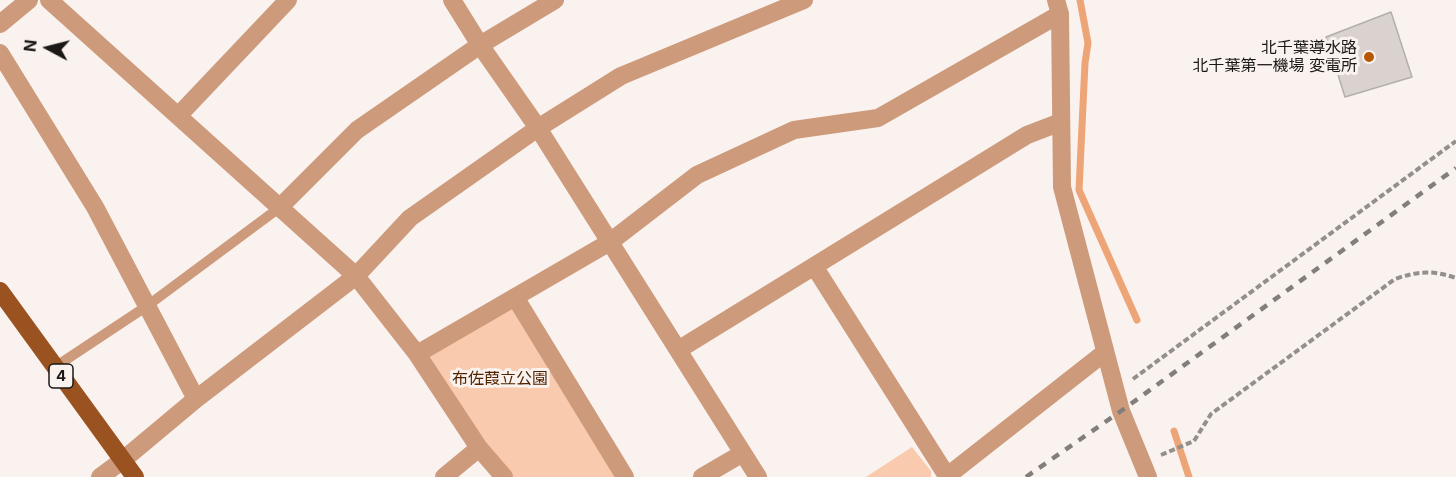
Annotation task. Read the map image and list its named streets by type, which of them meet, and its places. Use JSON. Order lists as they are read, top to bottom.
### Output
{
  "streets": {
    "main road": ["4"]
  },
  "parks": ["布佐葭立公園"],
  "places": ["北千葉導水路 北千葉第一機場 変電所"],
  "north": "left"
}
